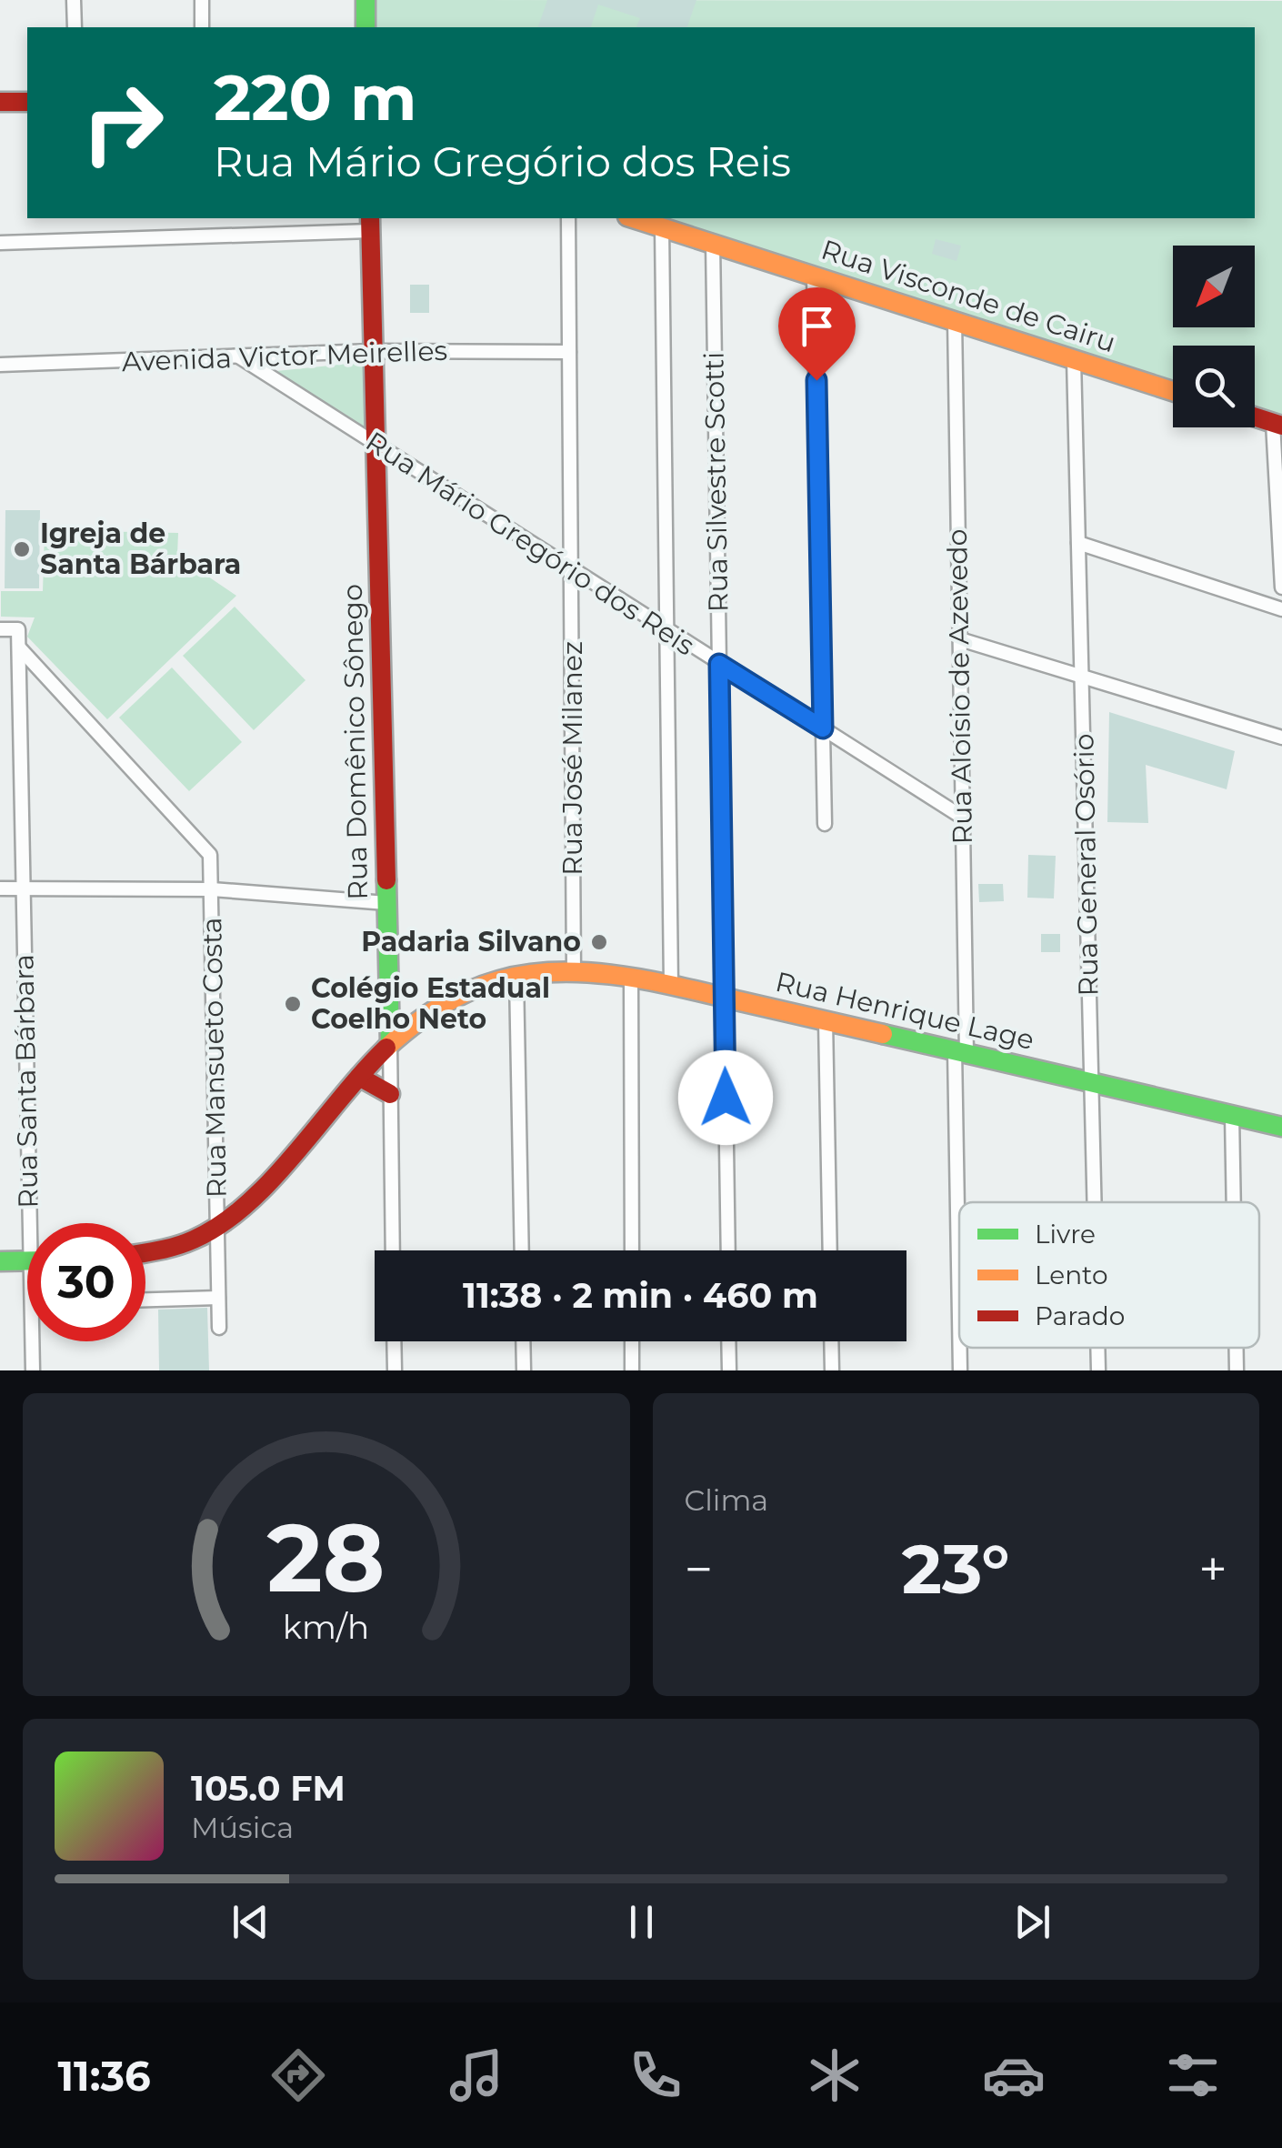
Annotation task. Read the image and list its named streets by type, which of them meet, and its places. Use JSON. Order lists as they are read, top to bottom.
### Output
{
  "streets": {
    "street": [
      "Rua Visconde de Cairu",
      "Avenida Victor Meirelles",
      "Rua Silvestre Scotti",
      "Rua Mário Gregório dos Reis",
      "Rua Aloísio de Azevedo",
      "Rua Domênico Sônego",
      "Rua José Milanez",
      "Rua General Osório",
      "Rua Henrique Lage",
      "Rua Mansueto Costa",
      "Rua Santa Bárbara"
    ]
  },
  "crossings": [
    ["Rua Visconde de Cairu", "Rua Silvestre Scotti"],
    ["Rua Visconde de Cairu", "Rua Aloísio de Azevedo"],
    ["Rua Visconde de Cairu", "Rua General Osório"],
    ["Avenida Victor Meirelles", "Rua Mário Gregório dos Reis"],
    ["Avenida Victor Meirelles", "Rua Domênico Sônego"],
    ["Avenida Victor Meirelles", "Rua José Milanez"],
    ["Rua Silvestre Scotti", "Rua Mário Gregório dos Reis"],
    ["Rua Silvestre Scotti", "Rua Henrique Lage"],
    ["Rua Mário Gregório dos Reis", "Rua Aloísio de Azevedo"],
    ["Rua Mário Gregório dos Reis", "Rua Domênico Sônego"],
    ["Rua Mário Gregório dos Reis", "Rua José Milanez"],
    ["Rua Aloísio de Azevedo", "Rua Henrique Lage"],
    ["Rua Domênico Sônego", "Rua Henrique Lage"],
    ["Rua José Milanez", "Rua Henrique Lage"],
    ["Rua General Osório", "Rua Henrique Lage"],
    ["Rua Henrique Lage", "Rua Mansueto Costa"],
    ["Rua Mansueto Costa", "Rua Santa Bárbara"]
  ],
  "places": ["Igreja de Santa Bárbara", "Padaria Silvano", "Colégio Estadual Coelho Neto"],
  "legend": ["Livre", "Lento", "Parado"],
  "north": "bottom left",
  "page": {
    "turn": ["220 m", "Rua Mário Gregório dos Reis"],
    "limit": "30",
    "trip": "11:38 · 2 min · 460 m",
    "tile": "Clima",
    "heat": ["−", "23°", "+"],
    "song": ["105.0 FM", "Música"],
    "tabs": "11:36",
    "gauge": ["28", "km/h"]
  }
}
